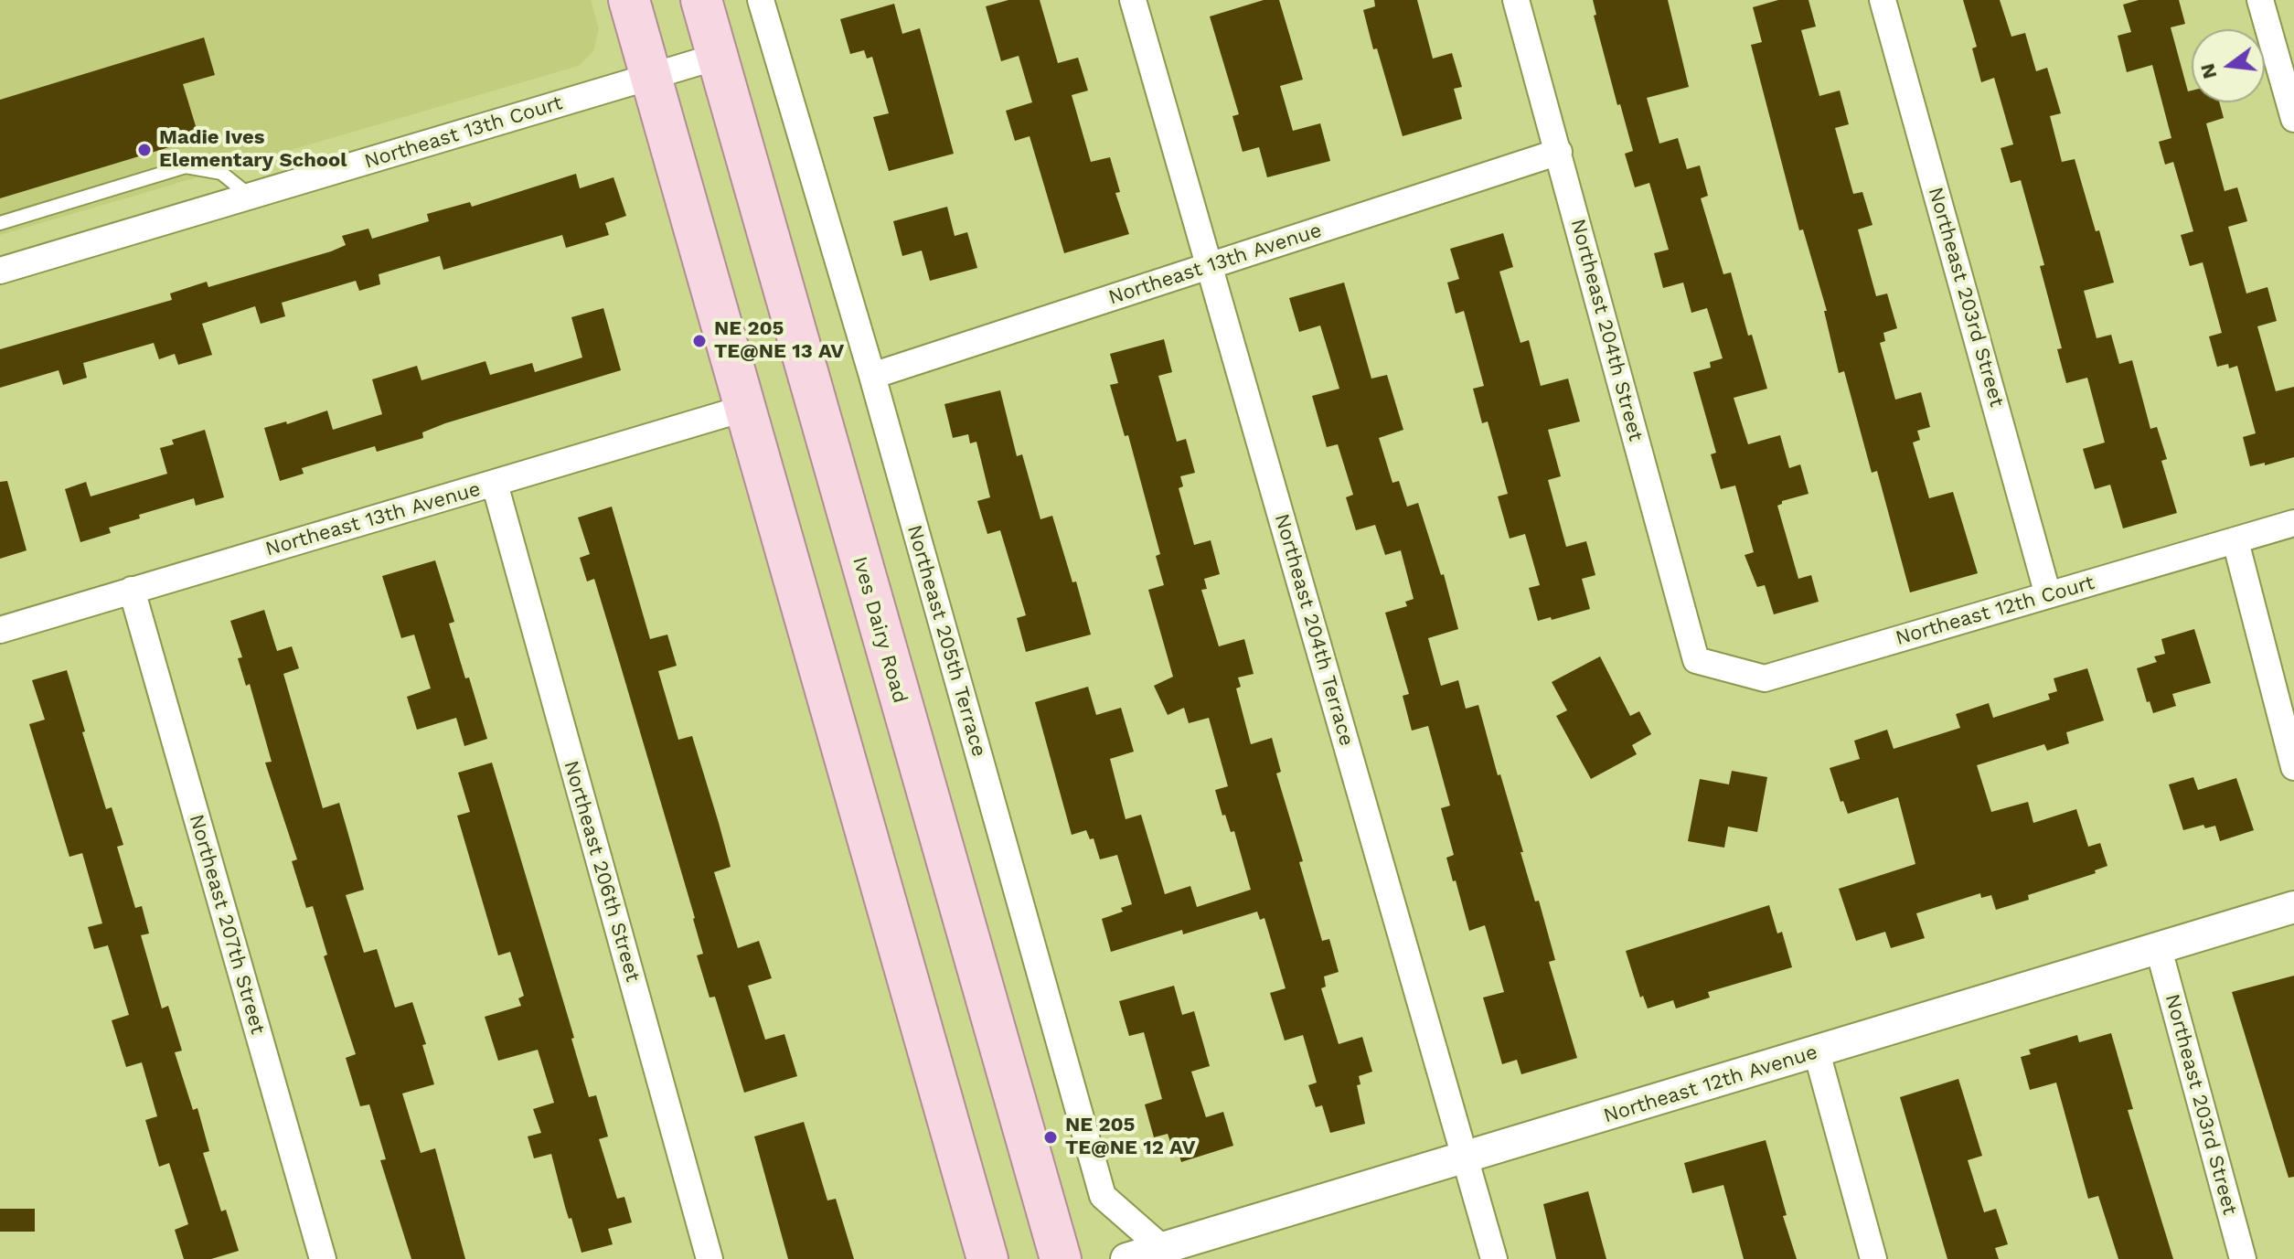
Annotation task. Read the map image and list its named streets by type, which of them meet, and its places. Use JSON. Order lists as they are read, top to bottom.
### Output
{
  "streets": {
    "main road": ["Ives Dairy Road"],
    "street": [
      "Northeast 13th Court",
      "Northeast 13th Avenue",
      "Northeast 203rd Street",
      "Northeast 204th Street",
      "Northeast 12th Court",
      "Northeast 204th Terrace",
      "Northeast 205th Terrace",
      "Northeast 206th Street",
      "Northeast 207th Street",
      "Northeast 12th Avenue"
    ]
  },
  "crossings": [
    ["Northeast 13th Court", "Ives Dairy Road"],
    ["Northeast 13th Avenue", "Northeast 204th Street"],
    ["Northeast 13th Avenue", "Northeast 204th Terrace"],
    ["Northeast 13th Avenue", "Northeast 205th Terrace"],
    ["Northeast 13th Avenue", "Northeast 206th Street"],
    ["Northeast 13th Avenue", "Northeast 207th Street"],
    ["Northeast 203rd Street", "Northeast 12th Court"],
    ["Northeast 203rd Street", "Northeast 12th Avenue"],
    ["Northeast 204th Street", "Northeast 12th Court"],
    ["Northeast 204th Terrace", "Northeast 12th Avenue"],
    ["Northeast 205th Terrace", "Northeast 12th Avenue"]
  ],
  "places": ["Madie Ives Elementary School", "NE 205 TE@NE 13 AV", "NE 205 TE@NE 12 AV"],
  "north": "left"
}
